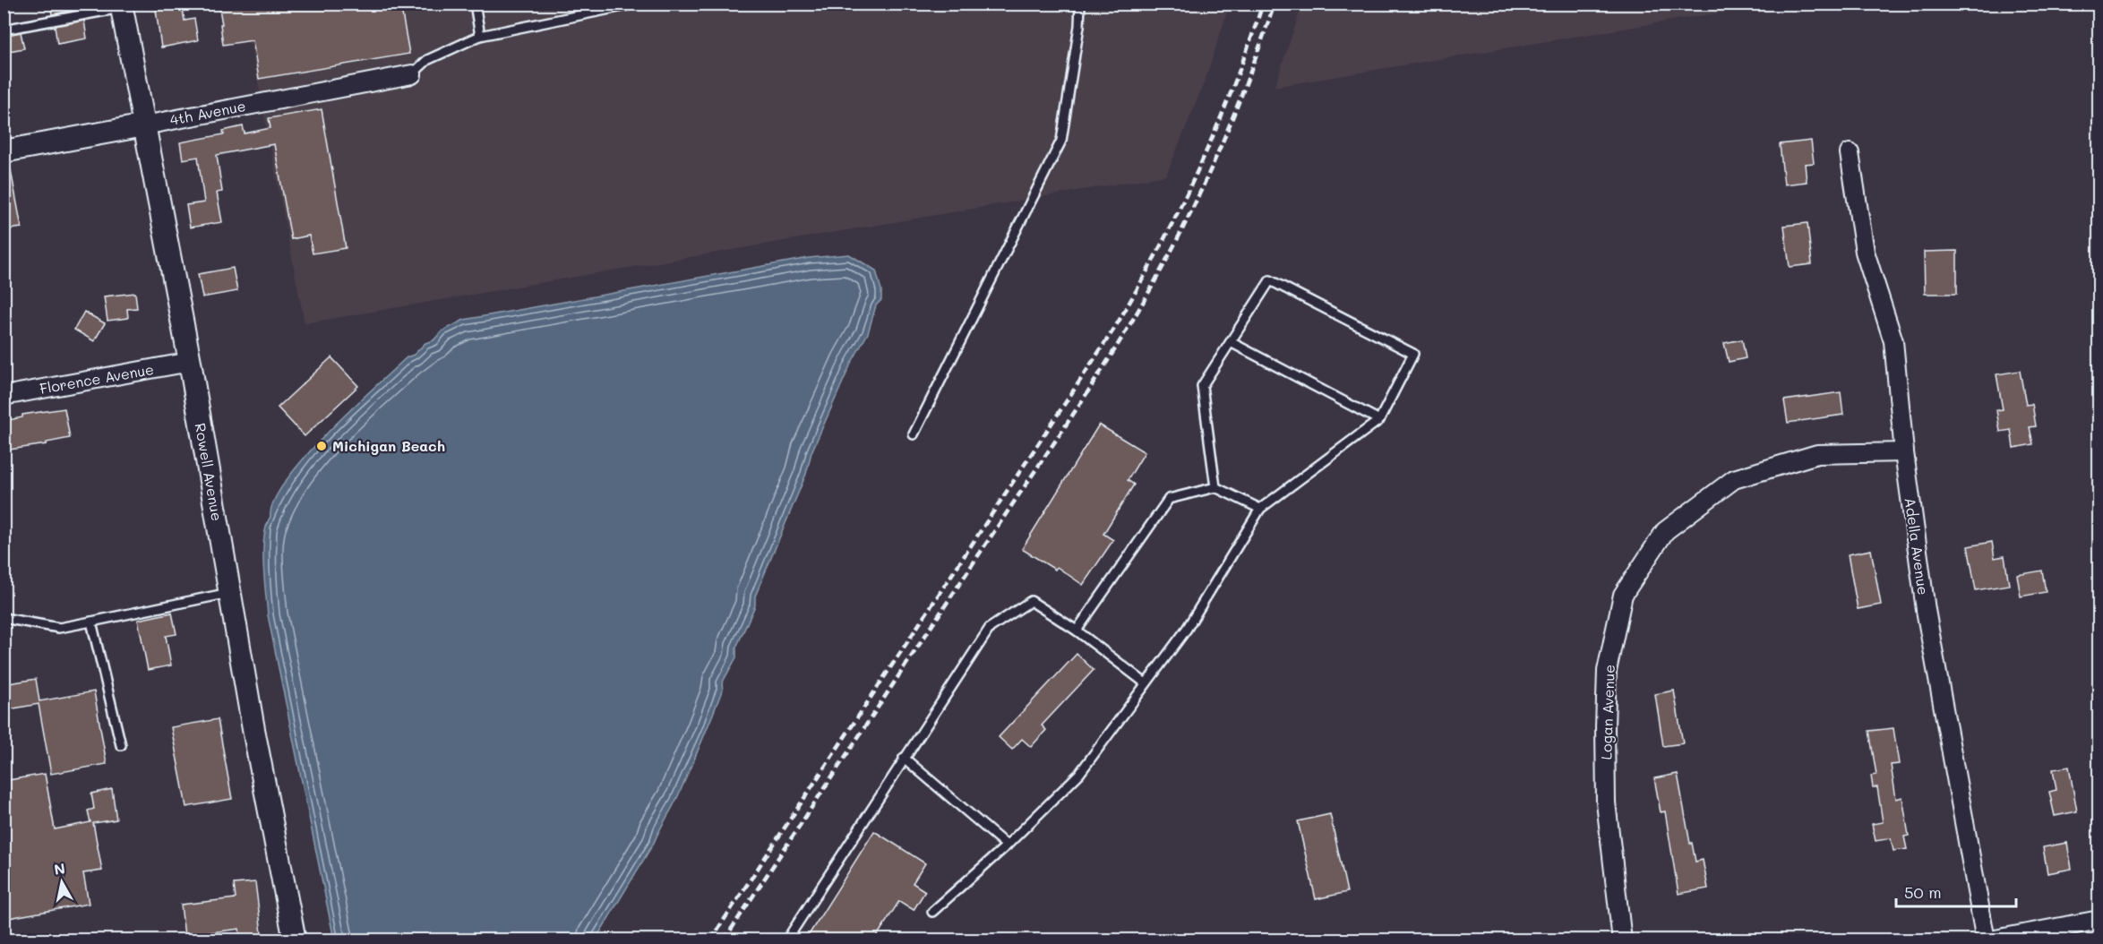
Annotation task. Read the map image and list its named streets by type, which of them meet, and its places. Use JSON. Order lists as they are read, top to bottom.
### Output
{
  "streets": {
    "street": [
      "4th Avenue",
      "Florence Avenue",
      "Rowell Avenue",
      "Adella Avenue",
      "Logan Avenue"
    ]
  },
  "crossings": [
    ["4th Avenue", "Rowell Avenue"],
    ["Florence Avenue", "Rowell Avenue"],
    ["Adella Avenue", "Logan Avenue"]
  ],
  "places": ["Michigan Beach"],
  "scale_bar": "50 m",
  "north": "top"
}
